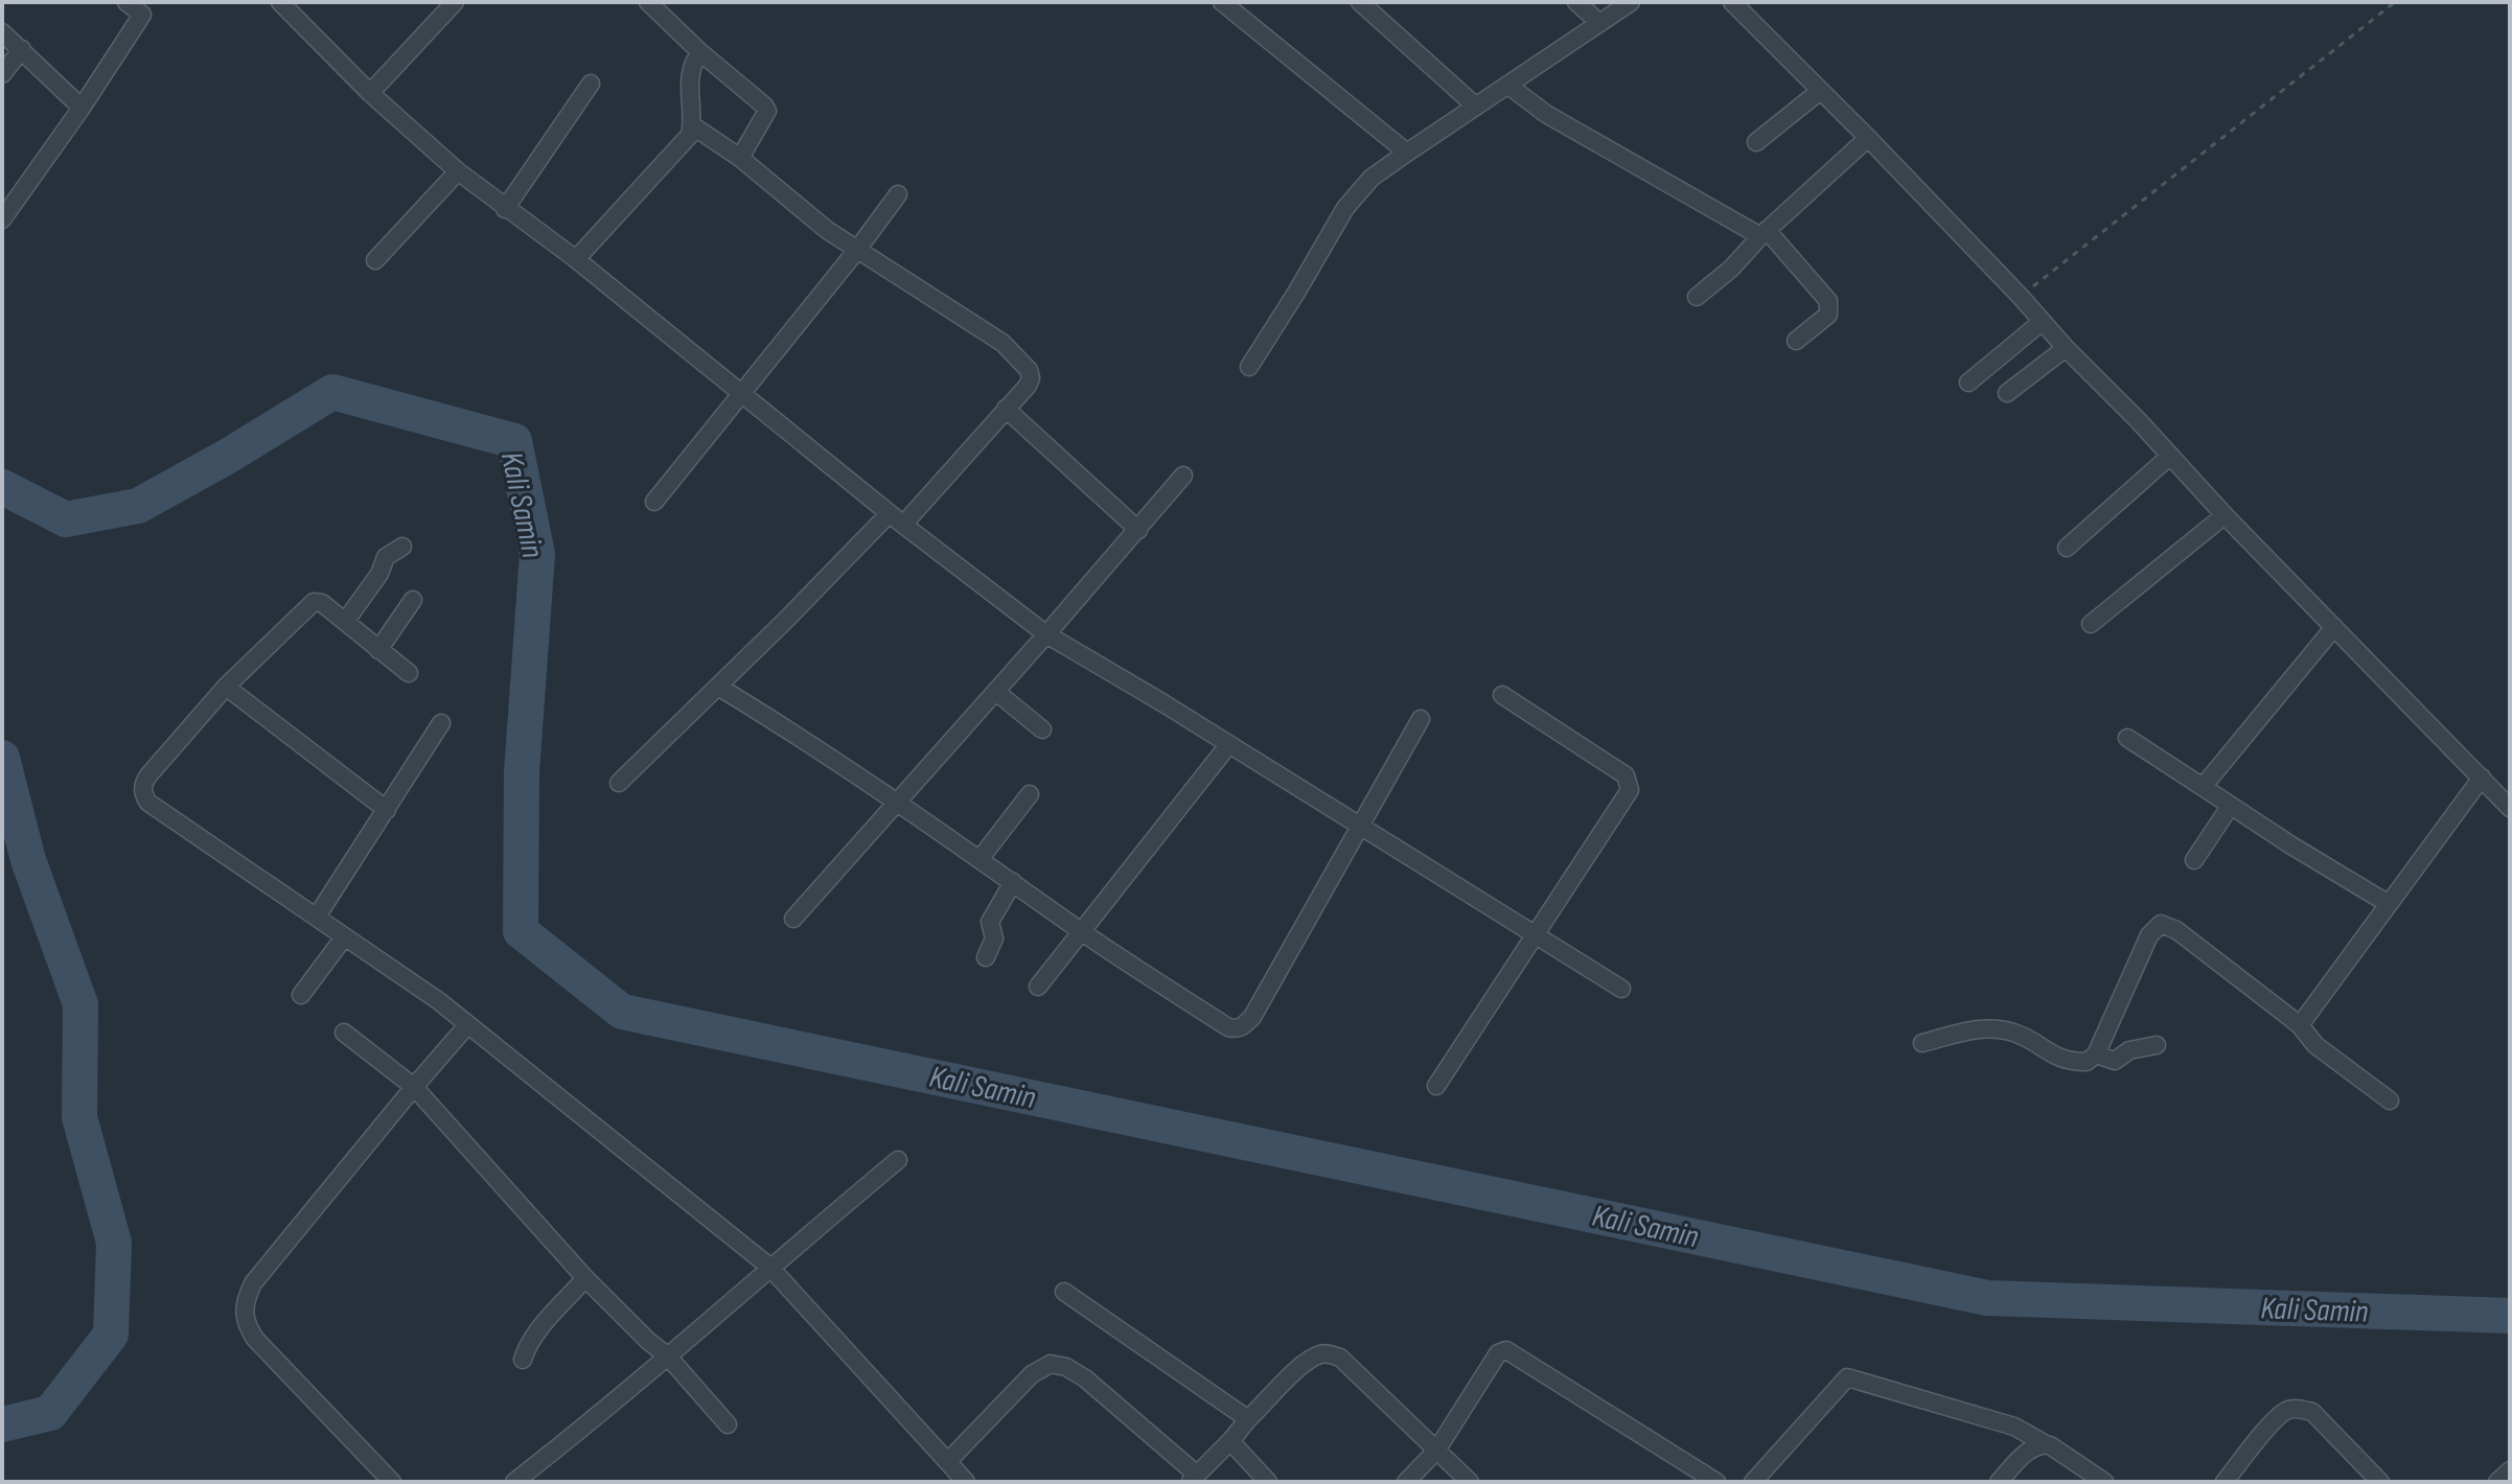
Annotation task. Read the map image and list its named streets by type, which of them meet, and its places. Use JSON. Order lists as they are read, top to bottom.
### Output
{
  "water": ["Kali Samin"]
}
